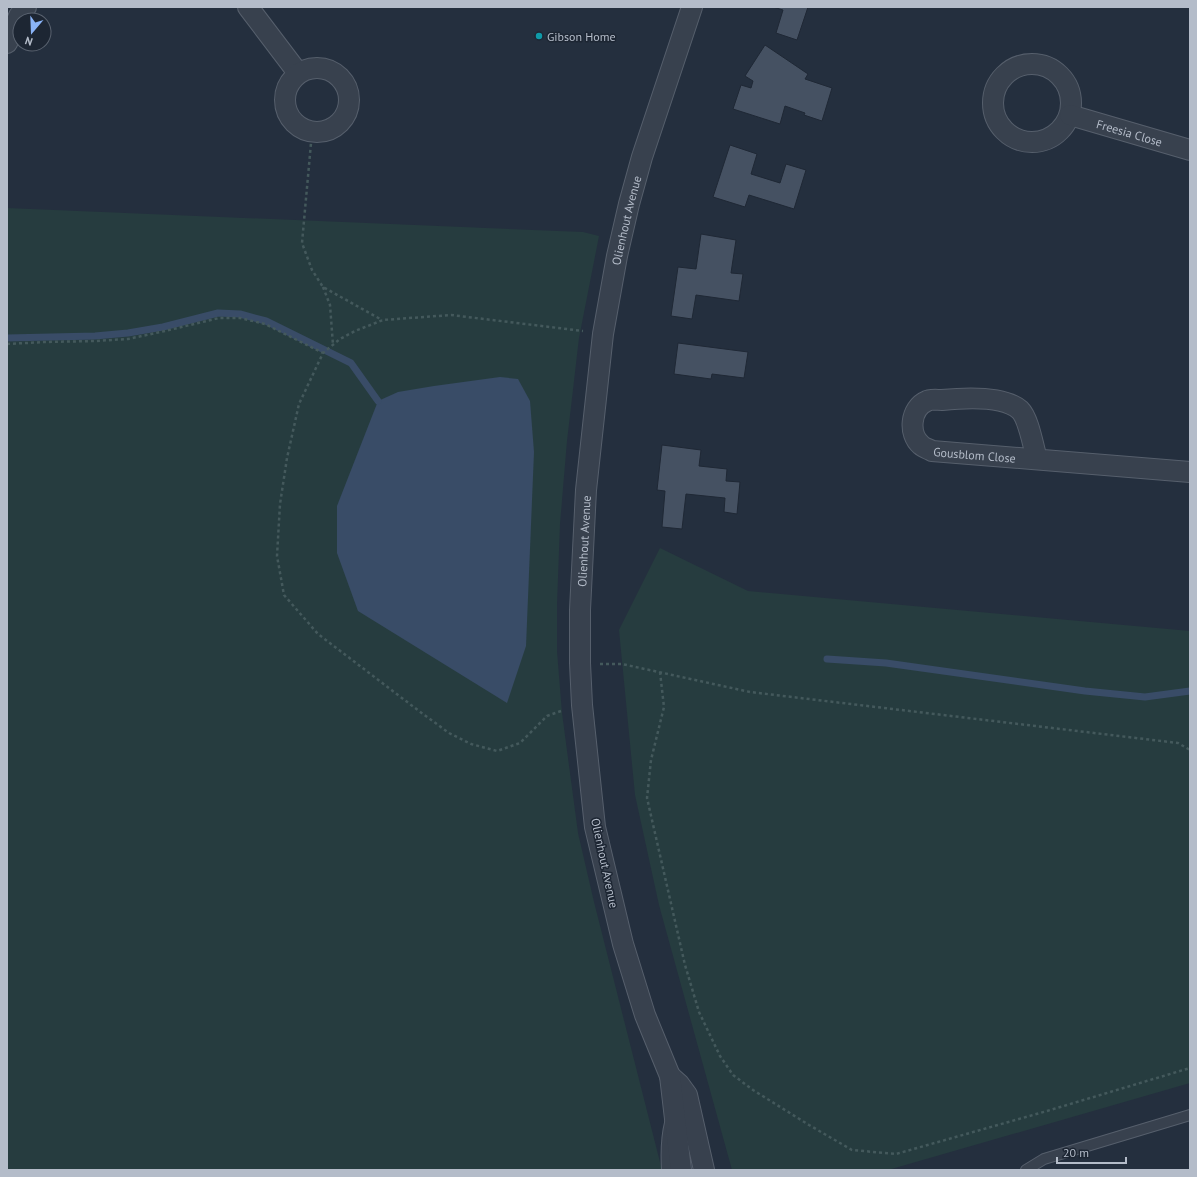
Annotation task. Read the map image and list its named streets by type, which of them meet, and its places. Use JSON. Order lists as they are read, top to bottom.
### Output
{
  "streets": {
    "street": ["Freesia Close", "Olienhout Avenue", "Gousblom Close"]
  },
  "places": ["Gibson Home"],
  "scale_bar": "20 m",
  "north": "bottom"
}
